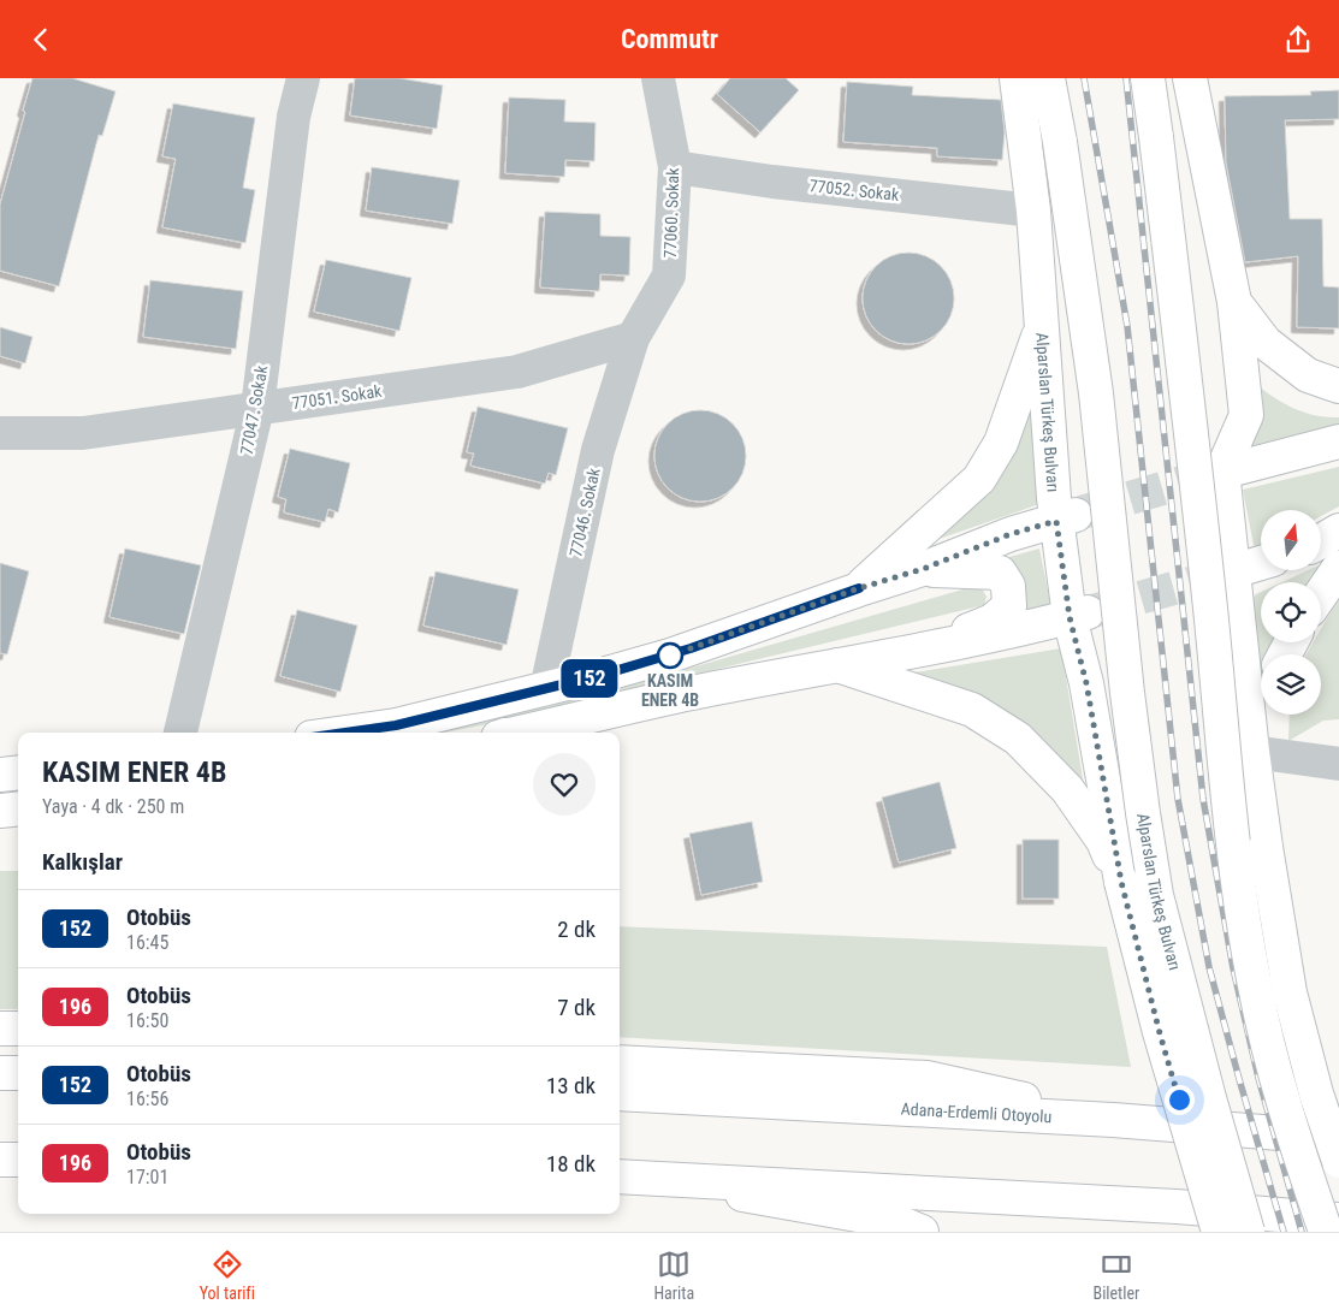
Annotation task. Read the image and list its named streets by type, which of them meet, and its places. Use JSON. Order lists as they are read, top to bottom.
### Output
{
  "streets": {
    "main road": ["Alparslan Türkeş Bulvarı", "Adana-Erdemli Otoyolu"],
    "street": [
      "77052. Sokak",
      "77060. Sokak",
      "77051. Sokak",
      "77047. Sokak",
      "77046. Sokak"
    ]
  },
  "crossings": [
    ["77052. Sokak", "77060. Sokak"],
    ["77052. Sokak", "Alparslan Türkeş Bulvarı"],
    ["77060. Sokak", "77051. Sokak"],
    ["77060. Sokak", "77046. Sokak"],
    ["77051. Sokak", "77047. Sokak"],
    ["77051. Sokak", "77046. Sokak"]
  ],
  "places": ["KASIM ENER 4B"],
  "lines": ["bus line 152"],
  "north": "top",
  "page": {
    "header": "Commutr",
    "on_map": "152",
    "heading": [
      ["KASIM ENER 4B", "Yaya · 4 dk · 250 m"],
      "Kalkışlar"
    ],
    "list": [
      {
        "mark": "152",
        "name": "Otobüs",
        "note": "16:45",
        "value": "2 dk"
      },
      {
        "mark": "196",
        "name": "Otobüs",
        "note": "16:50",
        "value": "7 dk"
      },
      {
        "mark": "152",
        "name": "Otobüs",
        "note": "16:56",
        "value": "13 dk"
      },
      {
        "mark": "196",
        "name": "Otobüs",
        "note": "17:01",
        "value": "18 dk"
      }
    ],
    "tabs": ["Yol tarifi", "Harita", "Biletler"]
  }
}
